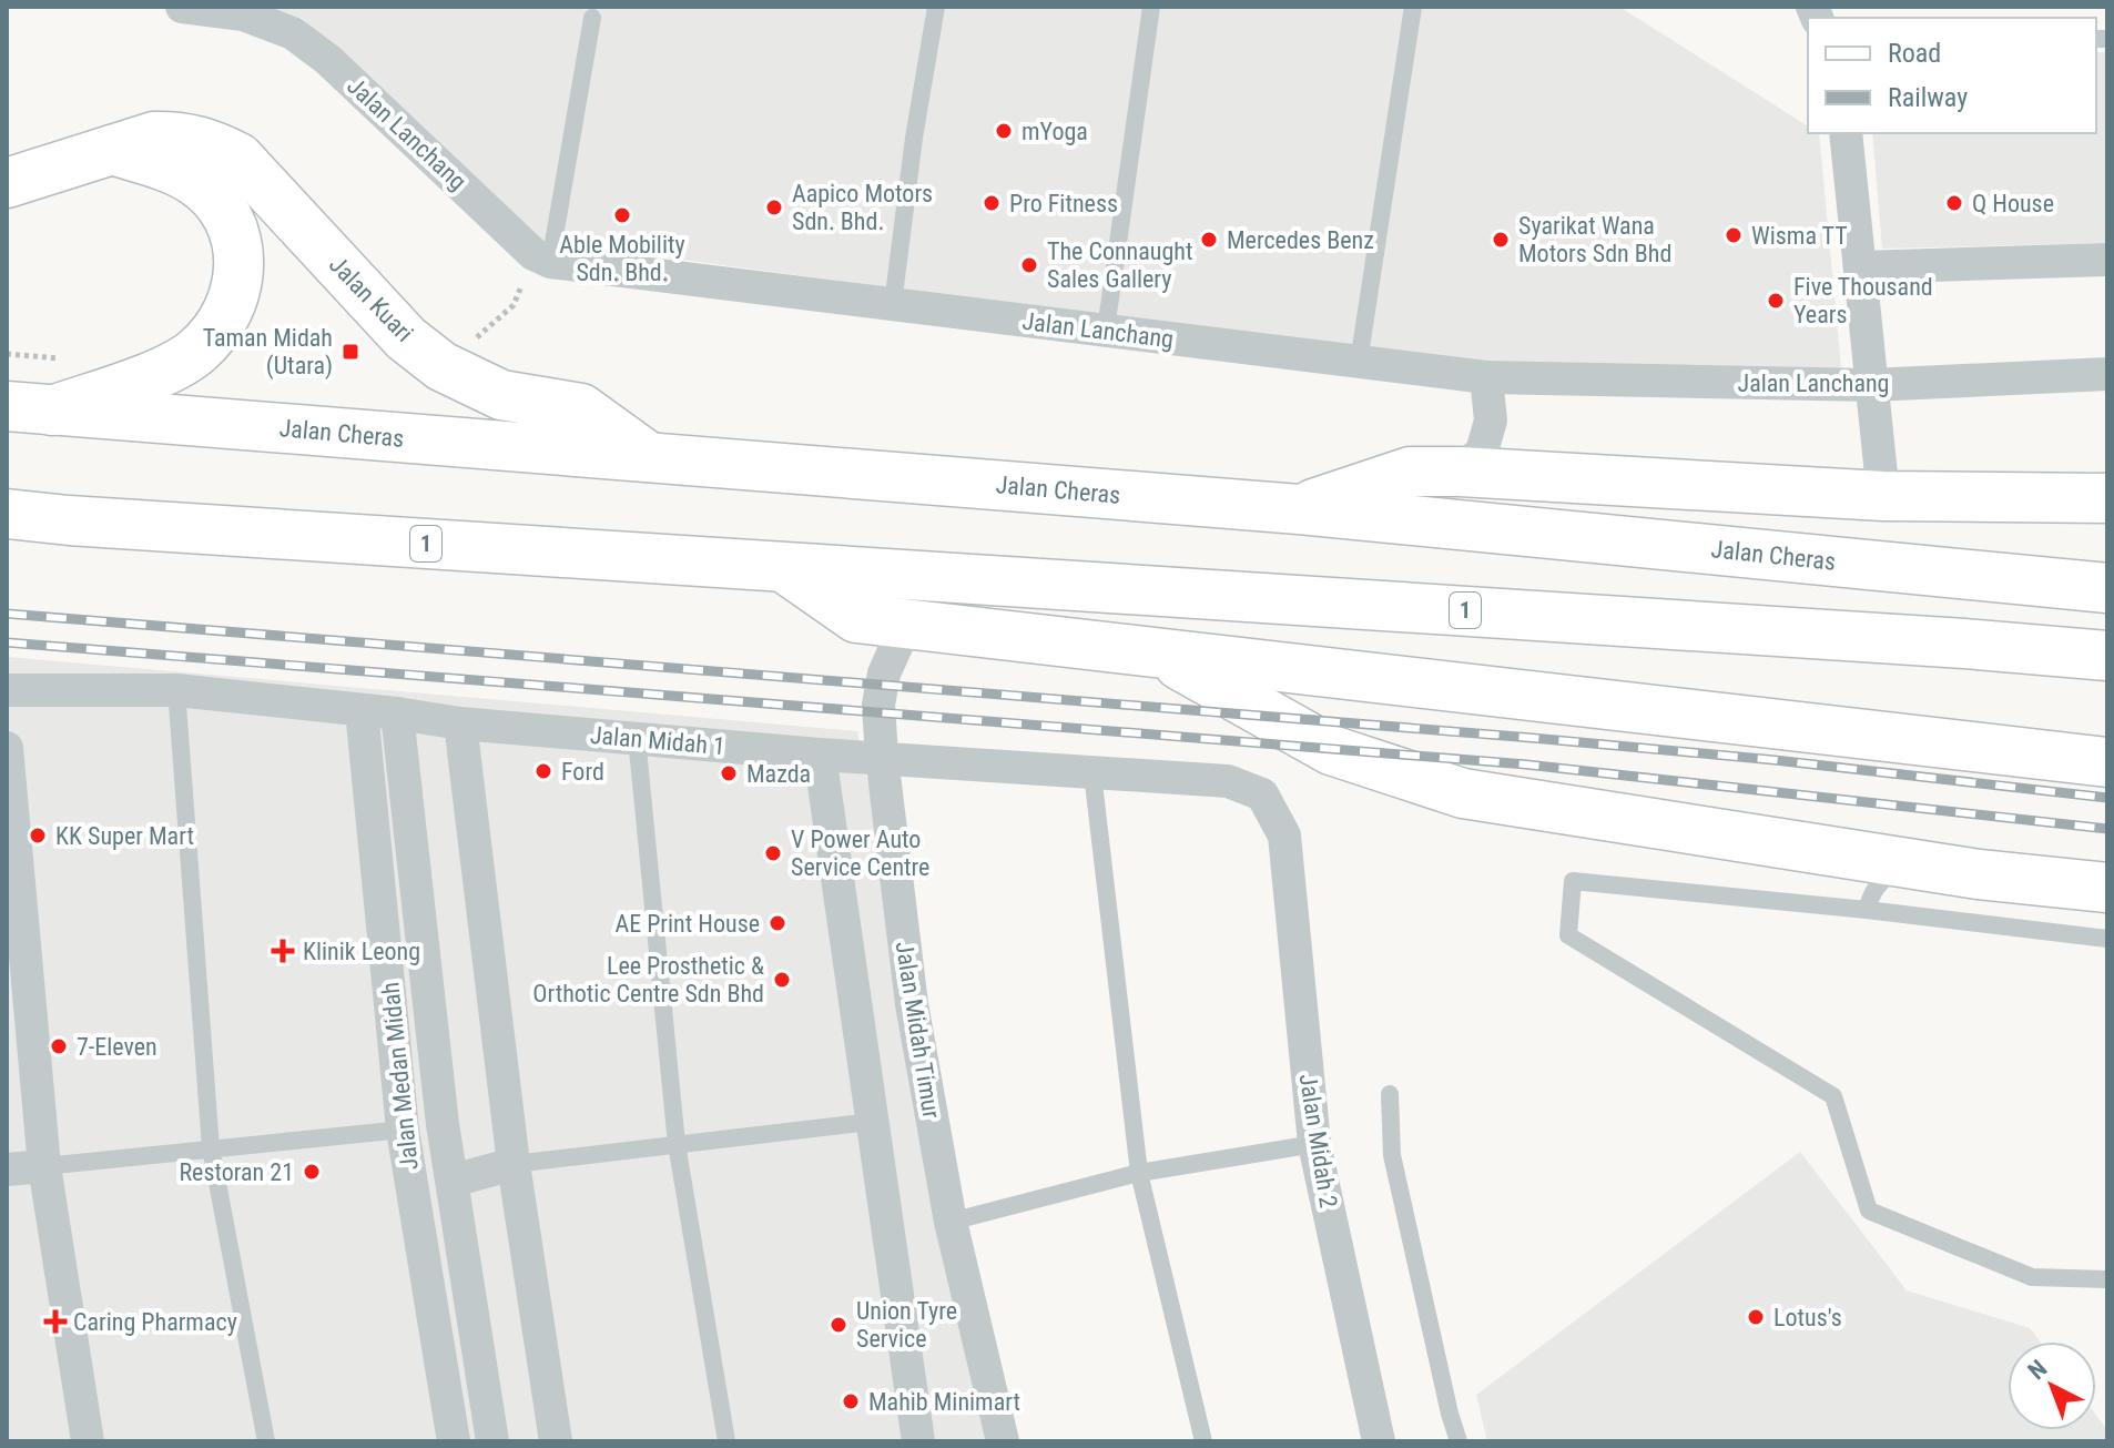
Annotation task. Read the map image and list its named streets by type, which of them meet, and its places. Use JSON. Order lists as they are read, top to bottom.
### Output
{
  "streets": {
    "main road": ["Jalan Kuari", "Jalan Cheras", "1"],
    "street": [
      "Jalan Lanchang",
      "Jalan Midah 1",
      "Jalan Midah Timur",
      "Jalan Medan Midah",
      "Jalan Midah 2"
    ]
  },
  "crossings": [
    ["Jalan Kuari", "Jalan Cheras"],
    ["Jalan Midah 1", "Jalan Midah Timur"],
    ["Jalan Midah 1", "Jalan Medan Midah"],
    ["Jalan Midah 1", "Jalan Midah 2"]
  ],
  "places": {
    "other": [
      "mYoga",
      "Pro Fitness",
      "Q House",
      "Aapico Motors Sdn. Bhd.",
      "Able Mobility Sdn. Bhd.",
      "Wisma TT",
      "Mercedes Benz",
      "Syarikat Wana Motors Sdn Bhd",
      "The Connaught Sales Gallery",
      "Five Thousand Years",
      "Ford",
      "Mazda",
      "KK Super Mart",
      "V Power Auto Service Centre",
      "AE Print House",
      "Lee Prosthetic & Orthotic Centre Sdn Bhd",
      "7-Eleven",
      "Restoran 21",
      "Lotus's",
      "Union Tyre Service",
      "Mahib Minimart"
    ],
    "transit": ["Taman Midah (Utara)"],
    "health": ["Klinik Leong", "Caring Pharmacy"]
  },
  "legend": ["Road", "Railway"],
  "north": "top left"
}
